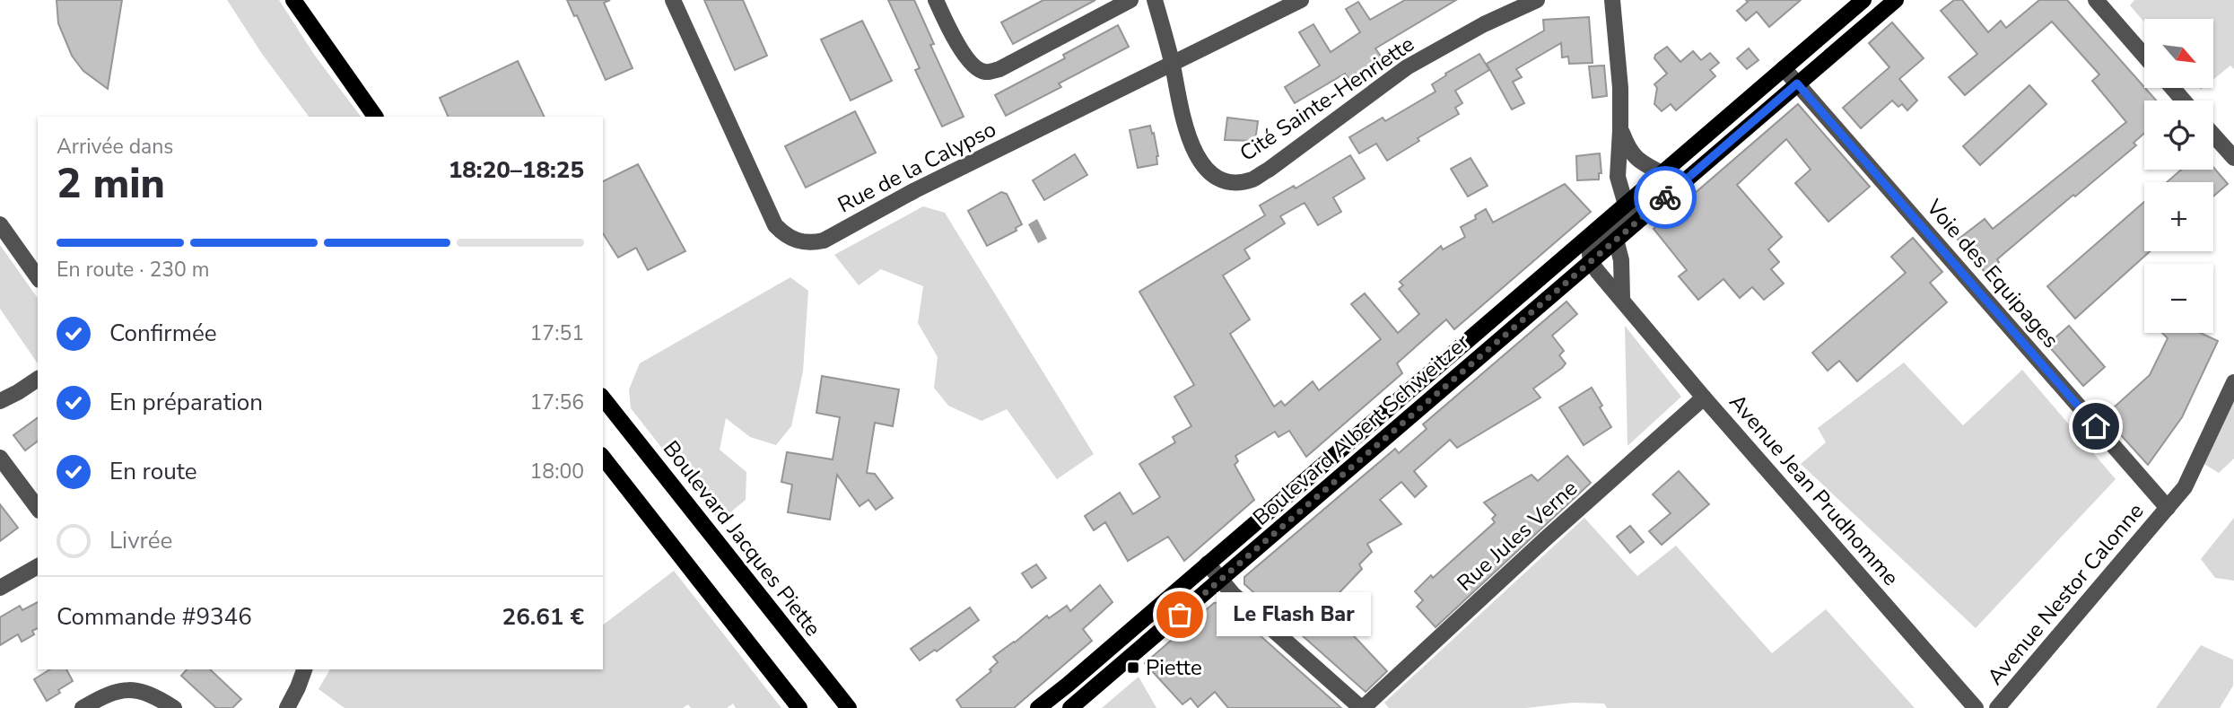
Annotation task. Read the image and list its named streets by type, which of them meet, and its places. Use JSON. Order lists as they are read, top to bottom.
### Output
{
  "streets": {
    "main road": ["Boulevard Albert Schweitzer", "Boulevard Jacques Piette"],
    "street": [
      "Cité Sainte-Henriette",
      "Rue de la Calypso",
      "Voie des Equipages",
      "Avenue Jean Prudhomme",
      "Rue Jules Verne",
      "Avenue Nestor Calonne"
    ]
  },
  "crossings": [
    ["Cité Sainte-Henriette", "Rue de la Calypso"],
    ["Voie des Equipages", "Boulevard Albert Schweitzer"],
    ["Voie des Equipages", "Avenue Nestor Calonne"],
    ["Boulevard Albert Schweitzer", "Avenue Jean Prudhomme"],
    ["Avenue Jean Prudhomme", "Rue Jules Verne"]
  ],
  "places": {
    "other": ["Le Flash Bar"],
    "transit": ["Piette"]
  },
  "north": "bottom right",
  "page": {
    "map_buttons": ["+", "−"],
    "heading": ["2 min", "Arrivée dans", "18:20–18:25"],
    "panel": ["Commande #9346", "26.61 €"],
    "bar": "En route · 230 m",
    "list": [
      ["Confirmée", "17:51"],
      ["En préparation", "17:56"],
      ["En route", "18:00"],
      "Livrée"
    ],
    "bubble": "Le Flash Bar"
  }
}
